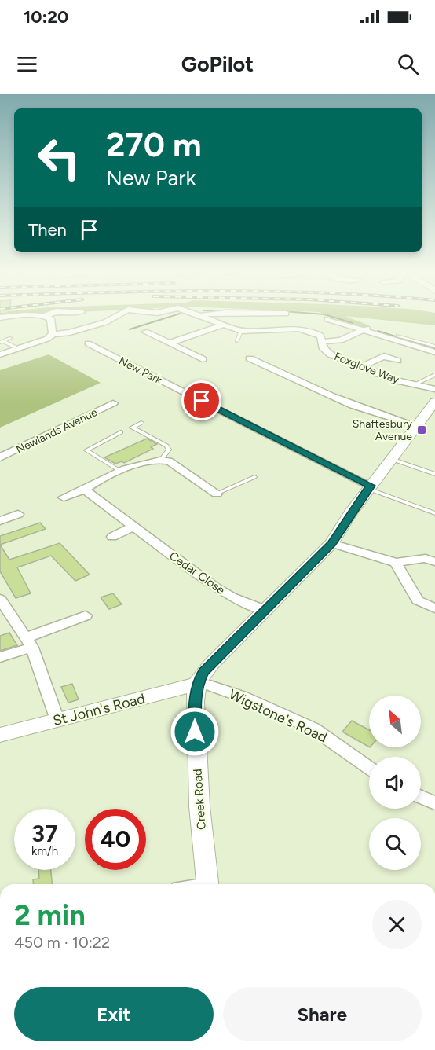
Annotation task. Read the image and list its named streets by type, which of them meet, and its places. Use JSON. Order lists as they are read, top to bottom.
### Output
{
  "streets": {
    "street": [
      "Foxglove Way",
      "New Park",
      "Newlands Avenue",
      "Cedar Close",
      "St John's Road",
      "Wigstone's Road",
      "Creek Road"
    ]
  },
  "crossings": [
    ["New Park", "Creek Road"],
    ["Cedar Close", "Creek Road"],
    ["St John's Road", "Wigstone's Road"],
    ["St John's Road", "Creek Road"],
    ["Wigstone's Road", "Creek Road"]
  ],
  "places": {
    "transit": ["Shaftesbury Avenue"]
  },
  "north": "top left",
  "page": {
    "status": "10:20",
    "header": "GoPilot",
    "turn": ["270 m", "New Park"],
    "then": "Then",
    "speed": "37 km/h",
    "limit": "40",
    "heading": ["2 min", "450 m · 10:22"],
    "buttons": ["Exit", "Share"]
  }
}
